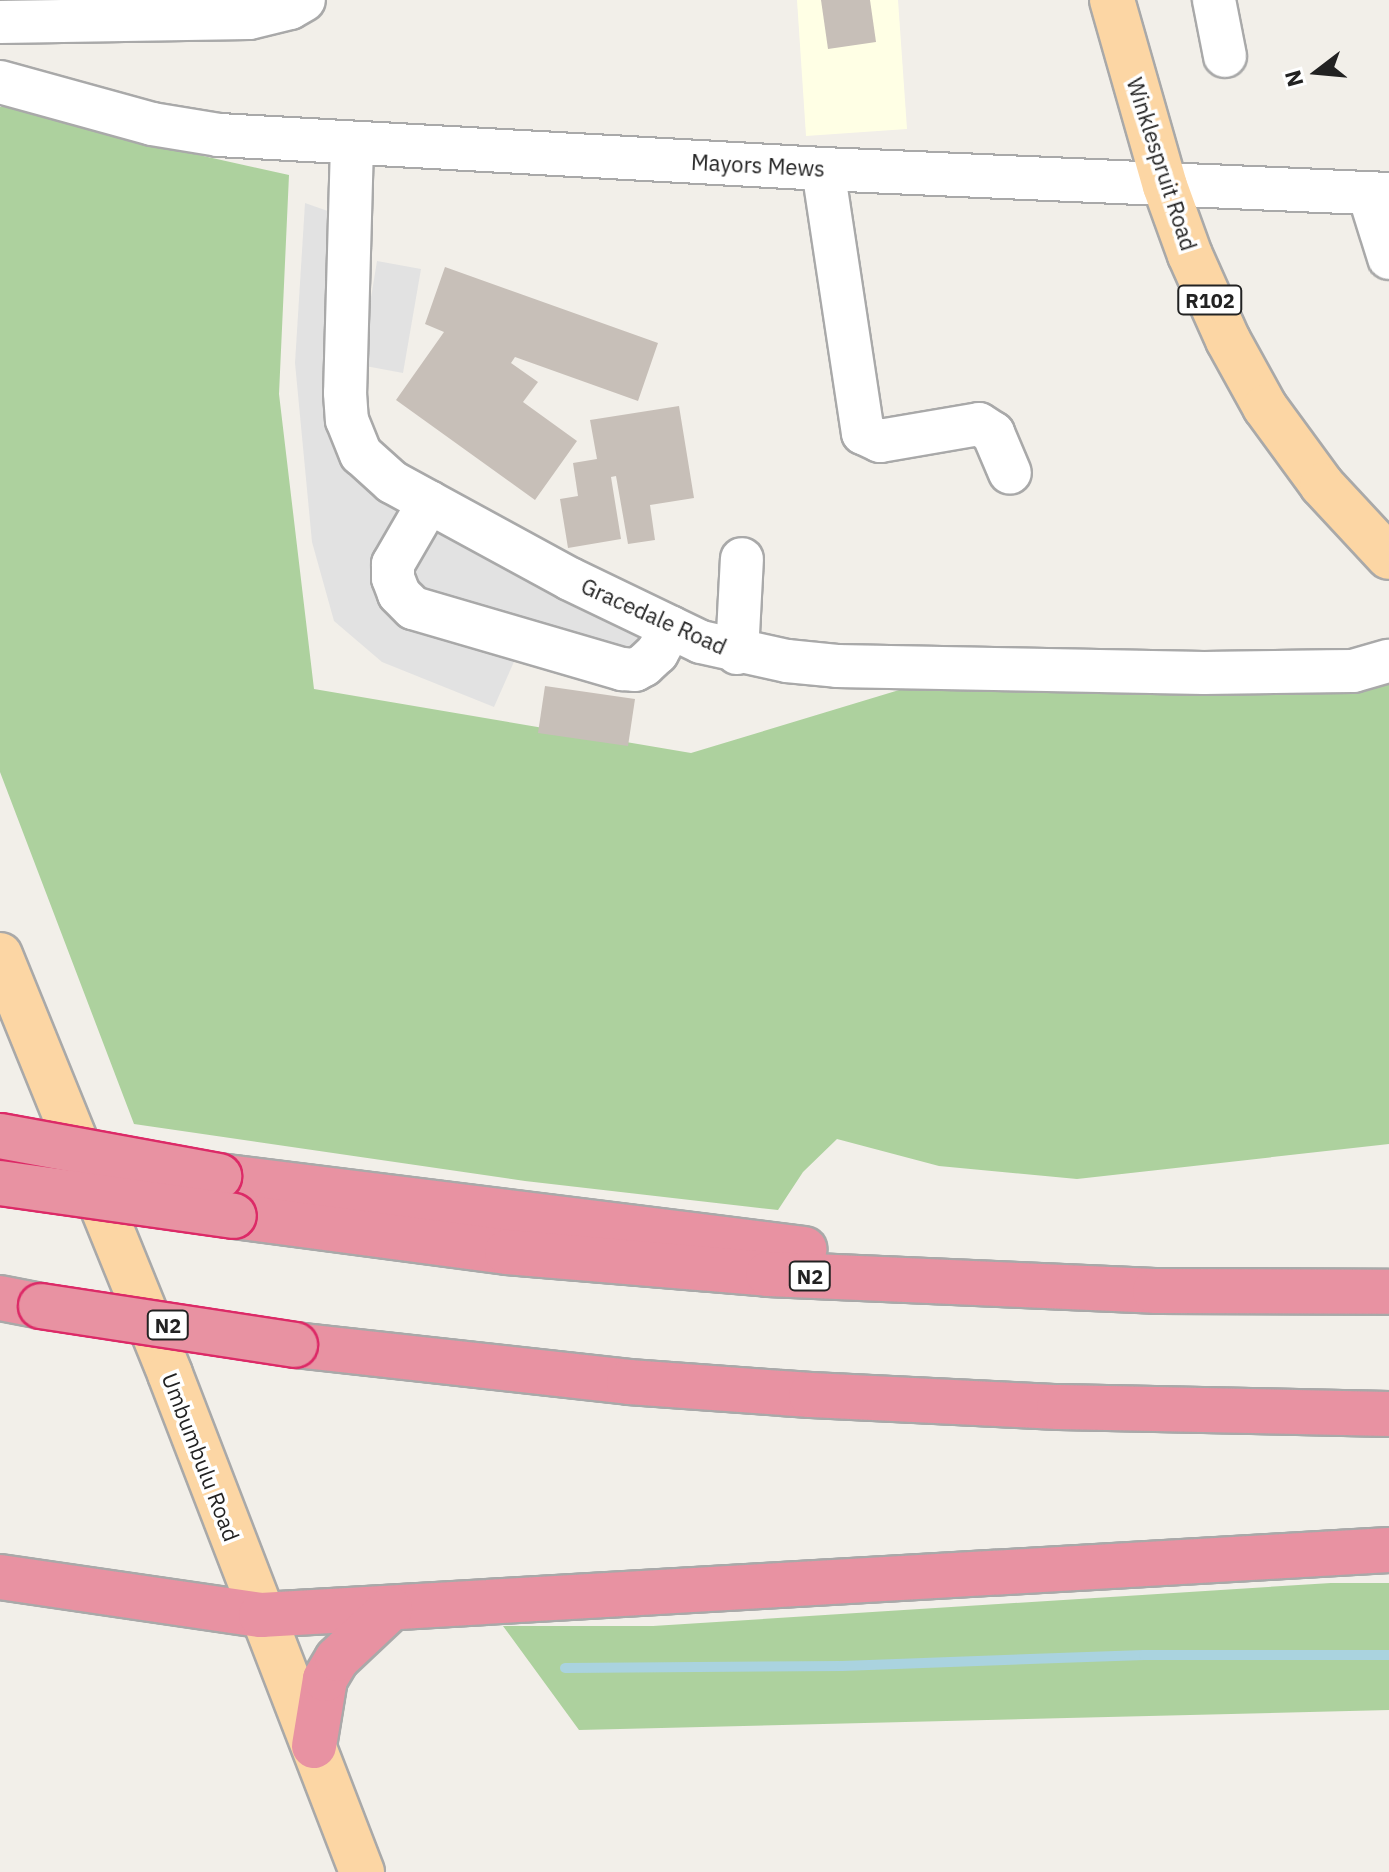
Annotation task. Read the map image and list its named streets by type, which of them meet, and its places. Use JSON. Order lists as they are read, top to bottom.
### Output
{
  "streets": {
    "highway": ["N2"],
    "main road": ["Winklespruit Road", "R102", "Umbumbulu Road"],
    "street": ["Mayors Mews", "Gracedale Road"]
  },
  "crossings": [
    ["Winklespruit Road", "Mayors Mews"],
    ["Mayors Mews", "Gracedale Road"]
  ],
  "north": "left"
}
